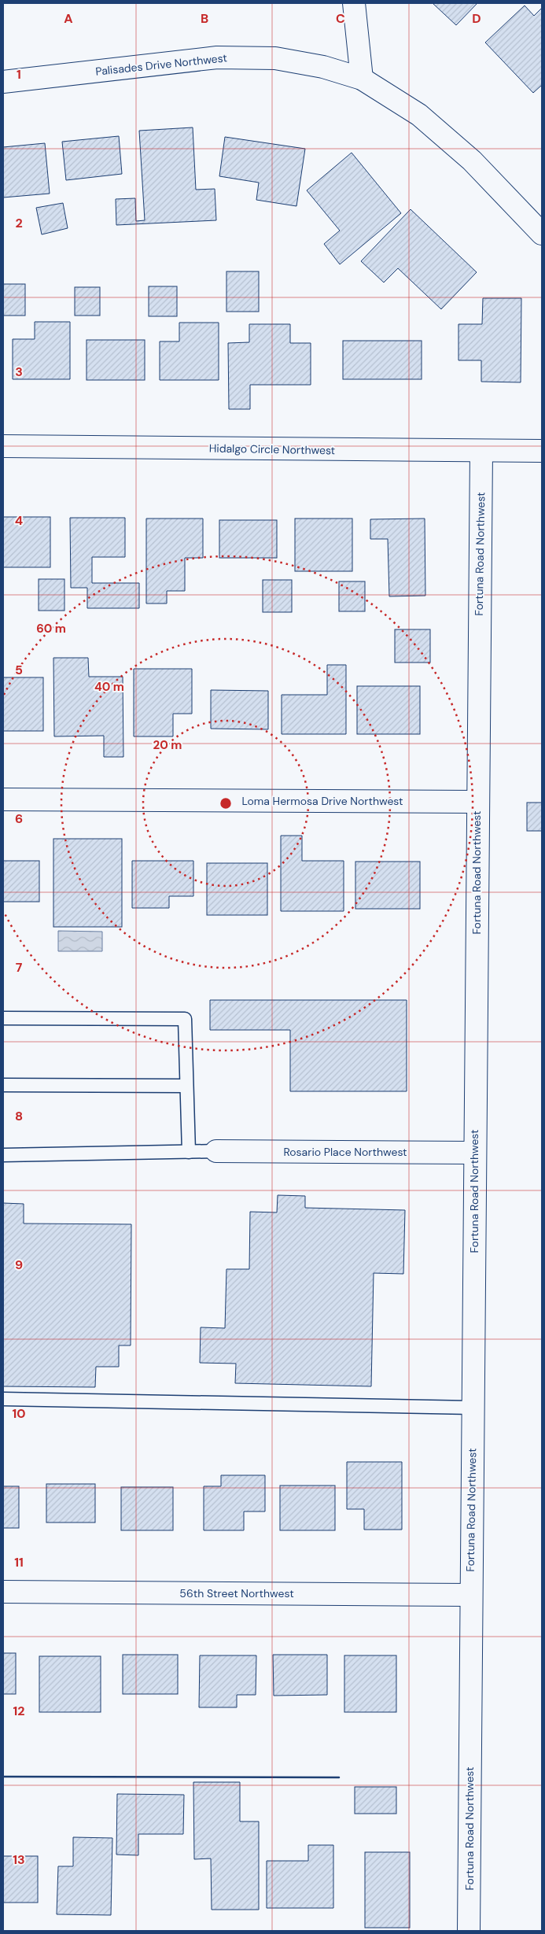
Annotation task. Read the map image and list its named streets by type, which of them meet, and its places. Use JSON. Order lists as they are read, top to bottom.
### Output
{
  "streets": {
    "street": [
      "Palisades Drive Northwest",
      "Hidalgo Circle Northwest",
      "Fortuna Road Northwest",
      "Loma Hermosa Drive Northwest",
      "Rosario Place Northwest",
      "56th Street Northwest"
    ]
  },
  "crossings": [
    ["Hidalgo Circle Northwest", "Fortuna Road Northwest"],
    ["Fortuna Road Northwest", "Loma Hermosa Drive Northwest"],
    ["Fortuna Road Northwest", "Rosario Place Northwest"],
    ["Fortuna Road Northwest", "56th Street Northwest"]
  ],
  "grid": {
    "columns": [
      "A",
      "B",
      "C",
      "D"
    ],
    "rows": [
      "1",
      "2",
      "3",
      "4",
      "5",
      "6",
      "7",
      "8",
      "9",
      "10",
      "11",
      "12",
      "13"
    ]
  },
  "rings": ["60 m", "40 m", "20 m"]
}
